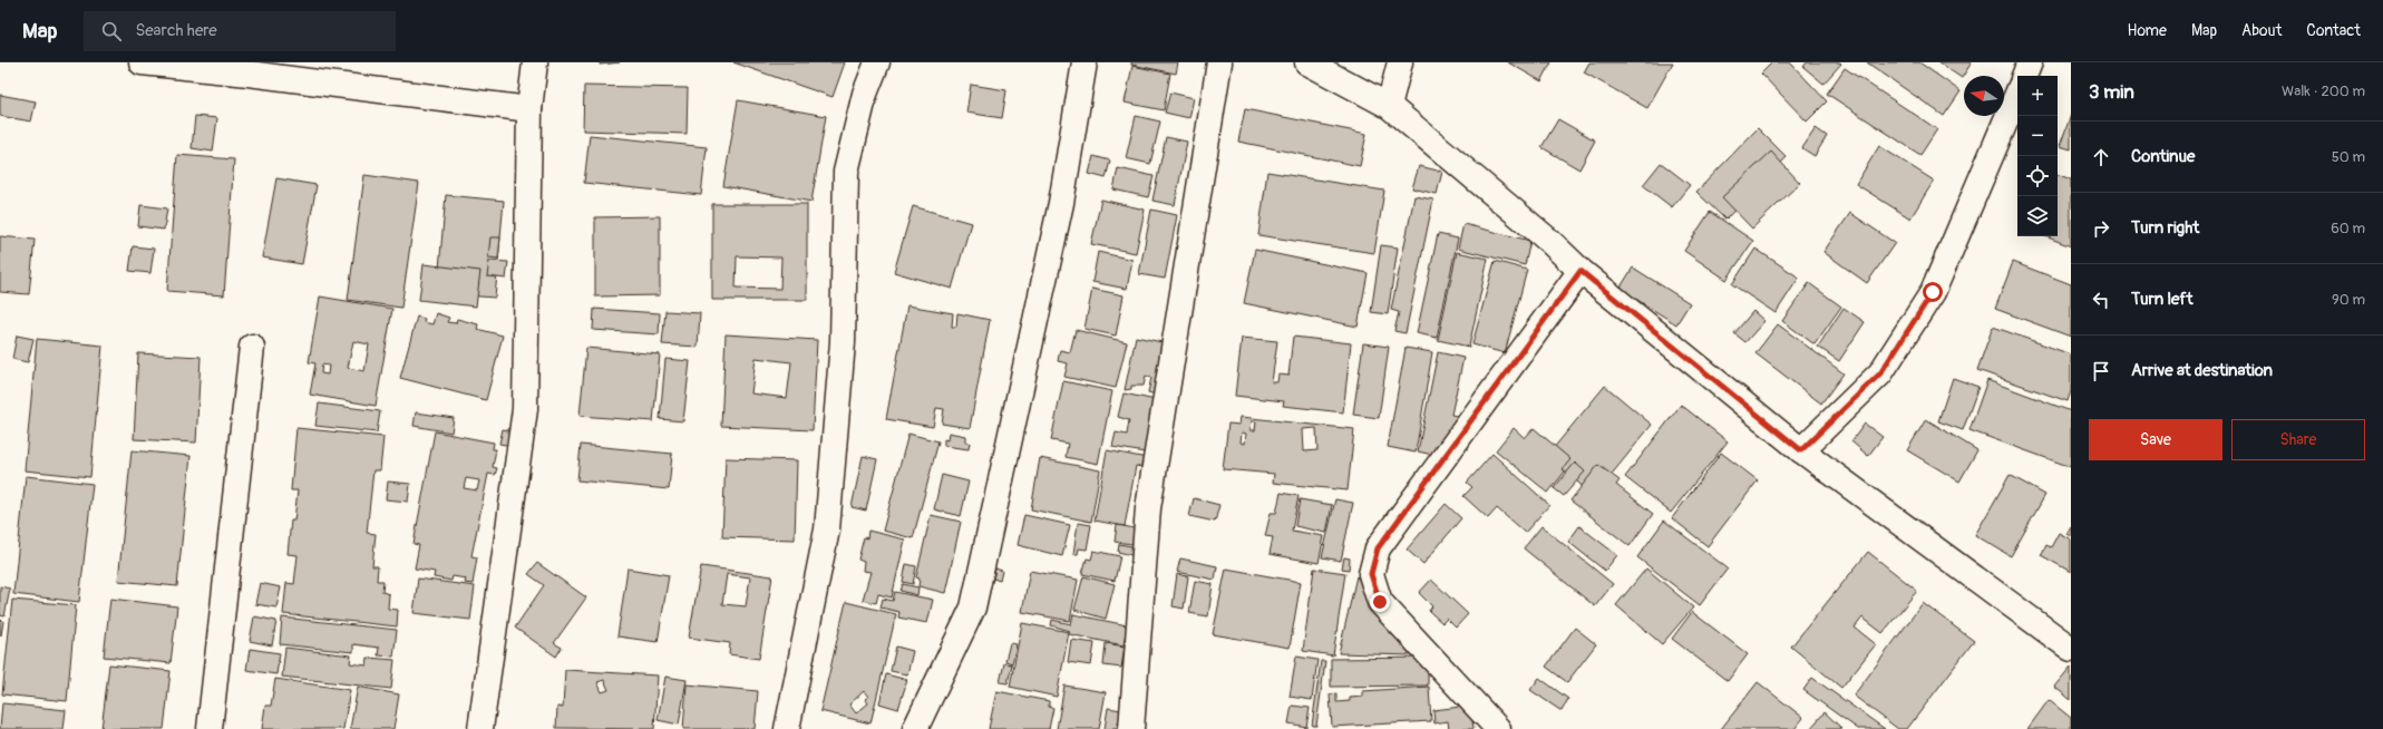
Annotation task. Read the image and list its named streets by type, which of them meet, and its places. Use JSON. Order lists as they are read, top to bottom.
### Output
{
  "north": "left",
  "page": {
    "header": "Map",
    "search": "Search here",
    "nav": [
      "Home",
      "Map",
      "About",
      "Contact"
    ],
    "heading": ["3 min", "Walk · 200 m"],
    "map_buttons": ["+", "−"],
    "list": [
      ["Continue", "50 m"],
      ["Turn right", "60 m"],
      ["Turn left", "90 m"],
      "Arrive at destination"
    ],
    "buttons": ["Save", "Share"]
  }
}
